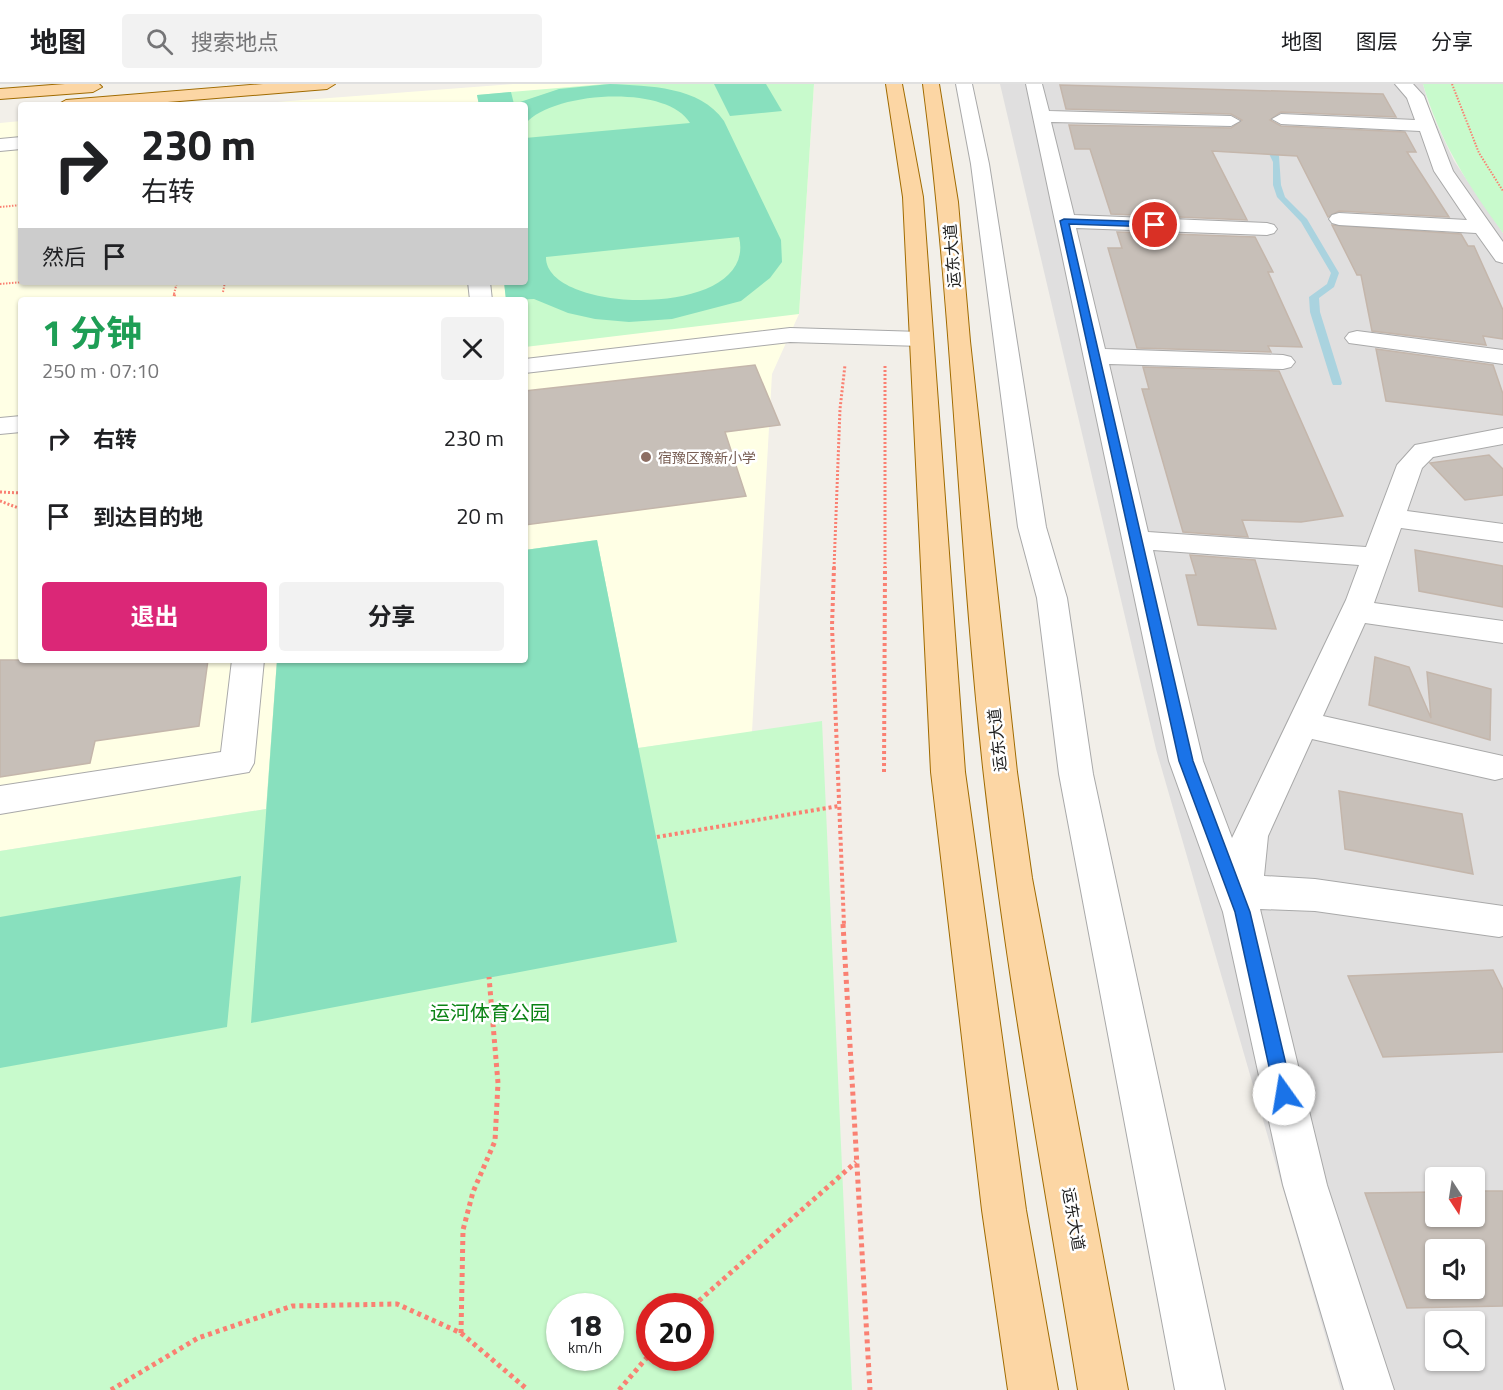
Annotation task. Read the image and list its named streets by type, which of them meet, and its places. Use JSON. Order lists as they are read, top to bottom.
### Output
{
  "streets": {
    "main road": ["运东大道"]
  },
  "parks": ["运河体育公园"],
  "places": ["宿豫区豫新小学"],
  "north": "bottom",
  "page": {
    "header": "地图",
    "search": "搜索地点",
    "nav": ["地图", "图层", "分享"],
    "turn": ["230 m", "右转"],
    "then": "然后",
    "heading": ["1 分钟", "250 m · 07:10"],
    "list": [
      {
        "name": "右转",
        "value": "230 m"
      },
      {
        "name": "到达目的地",
        "value": "20 m"
      }
    ],
    "buttons": ["退出", "分享"],
    "speed": "18 km/h",
    "limit": "20"
  }
}
